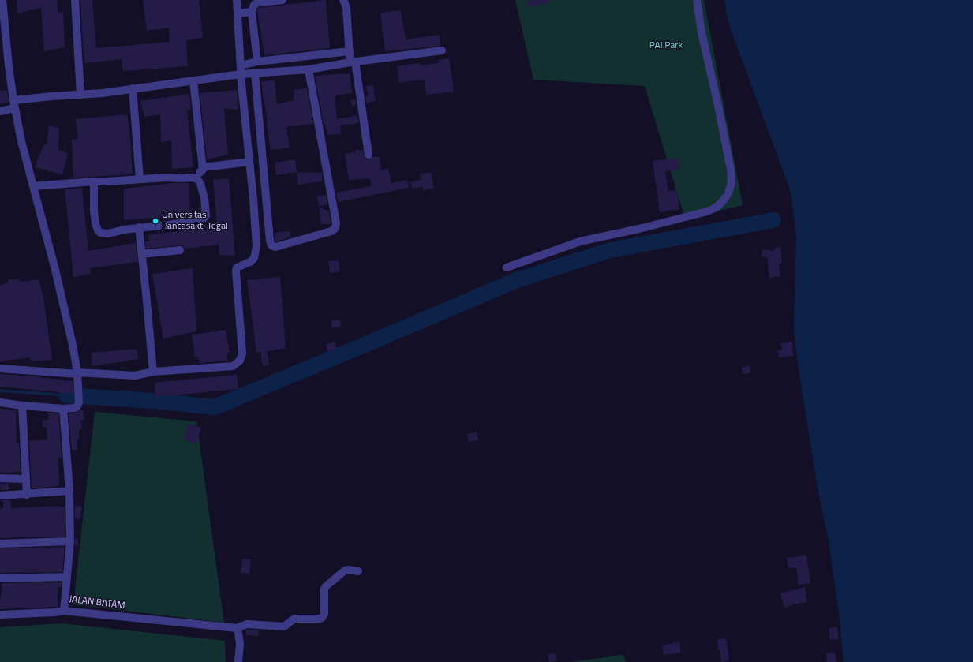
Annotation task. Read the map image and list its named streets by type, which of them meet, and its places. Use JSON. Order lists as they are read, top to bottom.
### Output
{
  "streets": {
    "street": ["JALAN BATAM"]
  },
  "parks": ["PAI Park"],
  "places": ["Universitas Pancasakti Tegal"]
}
